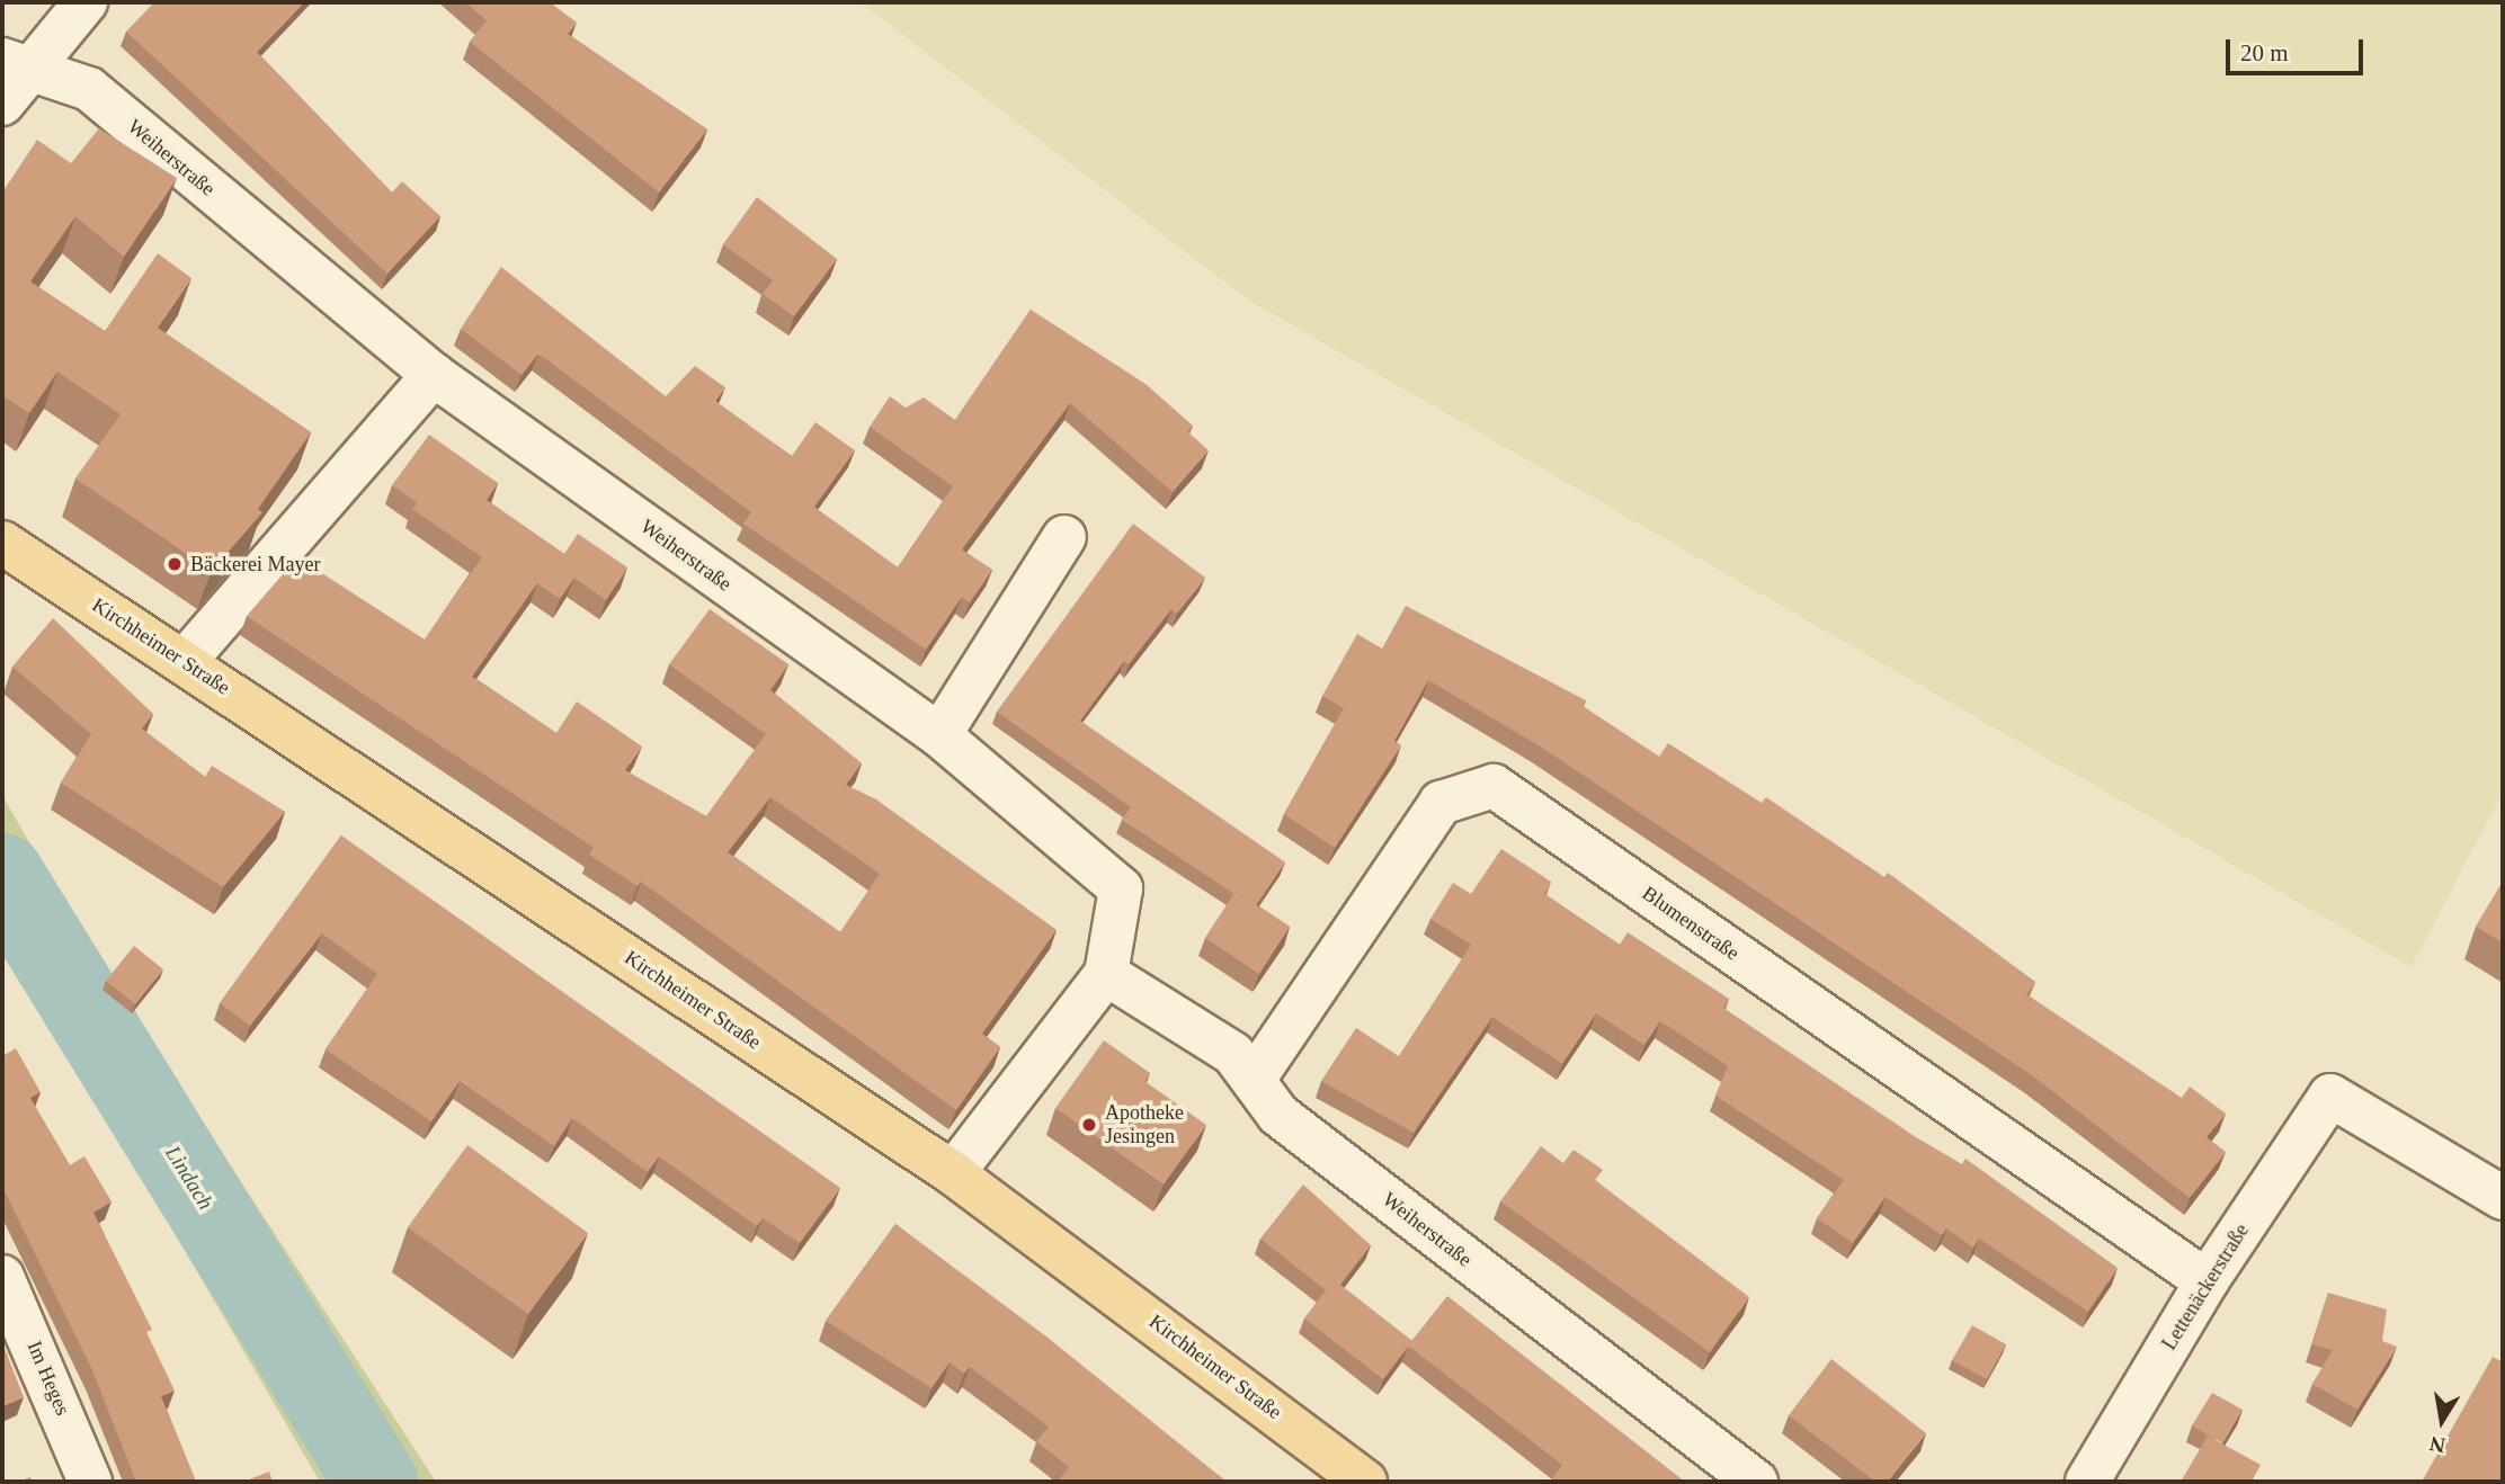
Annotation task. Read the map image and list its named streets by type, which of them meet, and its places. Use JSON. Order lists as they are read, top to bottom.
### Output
{
  "streets": {
    "main road": ["Kirchheimer Straße"],
    "street": [
      "Weiherstraße",
      "Blumenstraße",
      "Lettenäckerstraße",
      "Im Heges"
    ]
  },
  "crossings": [
    ["Weiherstraße", "Kirchheimer Straße"],
    ["Weiherstraße", "Blumenstraße"],
    ["Blumenstraße", "Lettenäckerstraße"]
  ],
  "water": ["Lindach"],
  "places": ["Bäckerei Mayer", "Apotheke Jesingen"],
  "scale_bar": "20 m",
  "north": "bottom"
}
